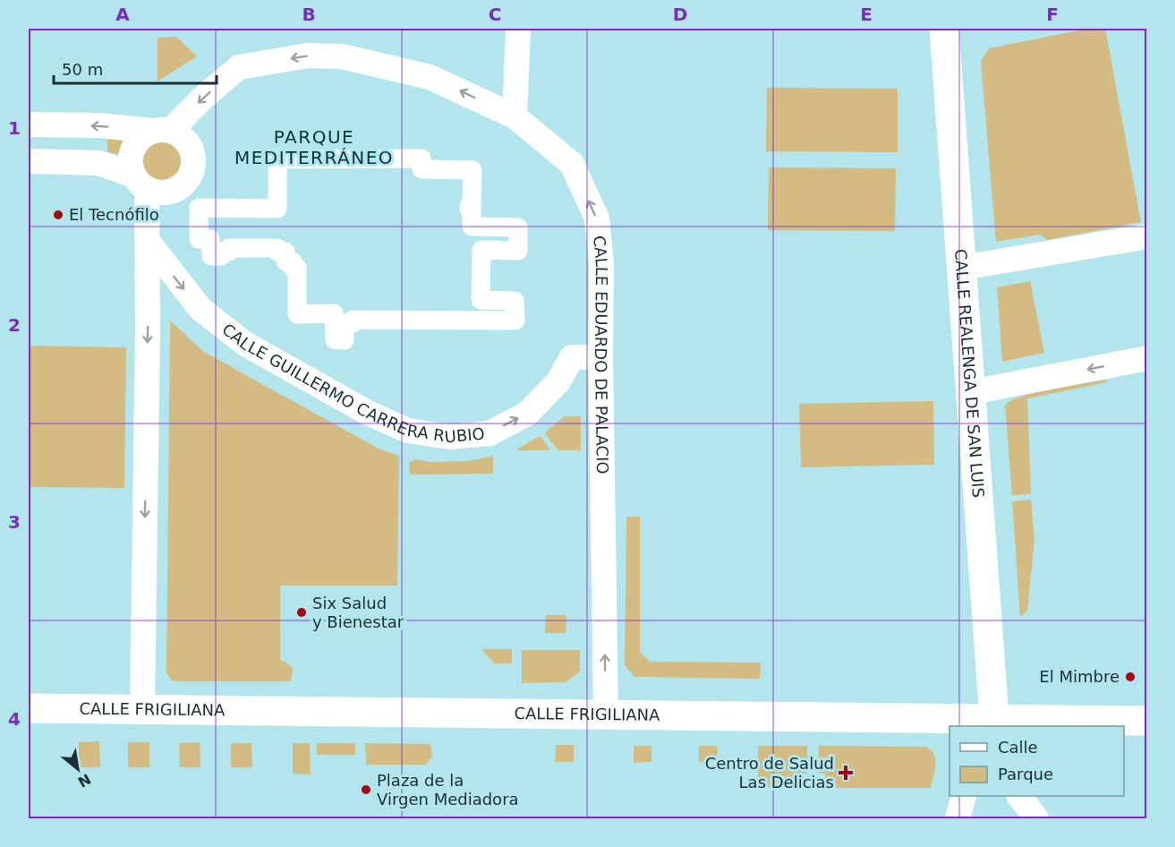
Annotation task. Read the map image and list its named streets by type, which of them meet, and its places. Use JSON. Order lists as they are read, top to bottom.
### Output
{
  "streets": {
    "main road": ["CALLE REALENGA DE SAN LUIS", "CALLE FRIGILIANA"],
    "street": ["CALLE EDUARDO DE PALACIO", "CALLE GUILLERMO CARRERA RUBIO"]
  },
  "crossings": [
    ["CALLE EDUARDO DE PALACIO", "CALLE GUILLERMO CARRERA RUBIO"],
    ["CALLE EDUARDO DE PALACIO", "CALLE FRIGILIANA"],
    ["CALLE REALENGA DE SAN LUIS", "CALLE FRIGILIANA"]
  ],
  "one_way": ["CALLE GUILLERMO CARRERA RUBIO"],
  "districts": ["PARQUE MEDITERRÁNEO"],
  "places": {
    "other": [
      "El Tecnófilo",
      "Six Salud y Bienestar",
      "El Mimbre",
      "Plaza de la Virgen Mediadora"
    ],
    "health": ["Centro de Salud Las Delicias"]
  },
  "legend": ["Calle", "Parque"],
  "scale_bar": "50 m",
  "north": "bottom right",
  "grid": {
    "columns": [
      "A",
      "B",
      "C",
      "D",
      "E",
      "F"
    ],
    "rows": [
      "1",
      "2",
      "3",
      "4"
    ]
  }
}
